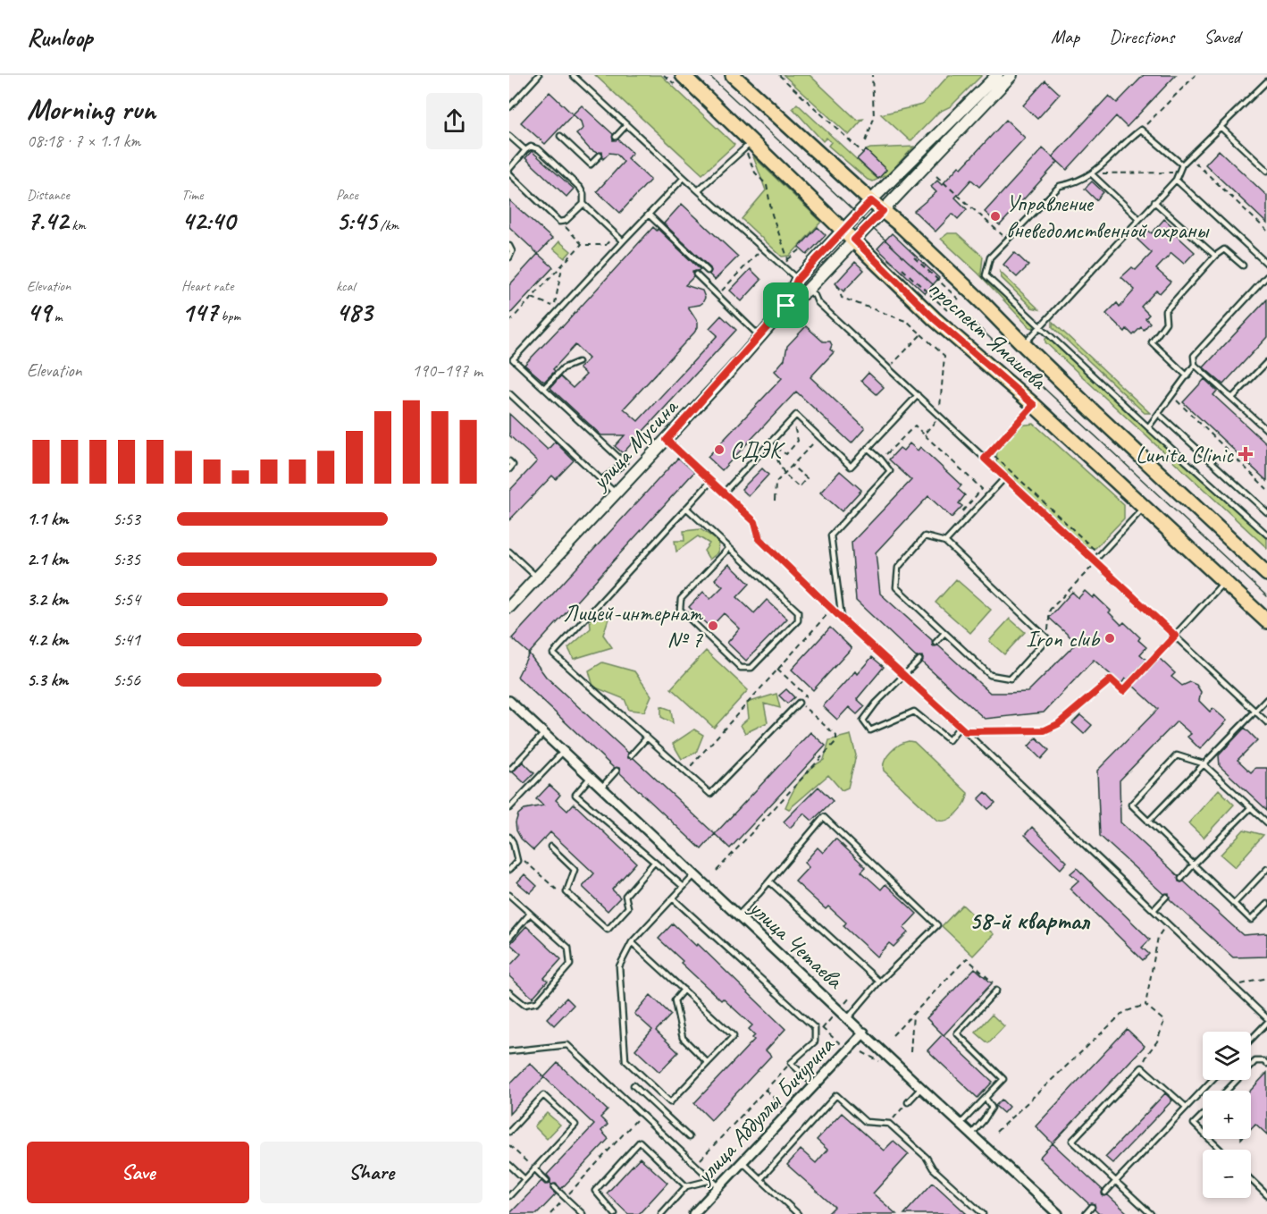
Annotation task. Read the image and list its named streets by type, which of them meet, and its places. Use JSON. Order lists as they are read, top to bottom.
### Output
{
  "streets": {
    "main road": ["проспект Ямашева"],
    "street": ["улица Мусина", "улица Четаева", "улица Абдуллы Бичурина"]
  },
  "crossings": [
    ["проспект Ямашева", "улица Мусина"],
    ["улица Четаева", "улица Абдуллы Бичурина"]
  ],
  "districts": ["58-й квартал"],
  "places": {
    "other": [
      "Управление вневедомственной охраны",
      "СДЭК",
      "Лицей-интернат № 7",
      "Iron club"
    ],
    "health": ["Lunita Clinic"]
  },
  "page": {
    "header": "Runloop",
    "nav": ["Map", "Directions", "Saved"],
    "heading": ["Morning run", "08:18 · 7 × 1.1 km"],
    "stats": [
      ["Distance", "7.42 km"],
      ["Time", "42:40"],
      ["Pace", "5:45 /km"],
      ["Elevation", "49 m"],
      ["Heart rate", "147 bpm"],
      ["kcal", "483"]
    ],
    "chart": ["Elevation", "190–197 m"],
    "list": [
      {
        "name": "1.1 km",
        "note": "5:53"
      },
      {
        "name": "2.1 km",
        "note": "5:35"
      },
      {
        "name": "3.2 km",
        "note": "5:54"
      },
      {
        "name": "4.2 km",
        "note": "5:41"
      },
      {
        "name": "5.3 km",
        "note": "5:56"
      }
    ],
    "map_buttons": ["+", "−"],
    "buttons": ["Save", "Share"]
  }
}
